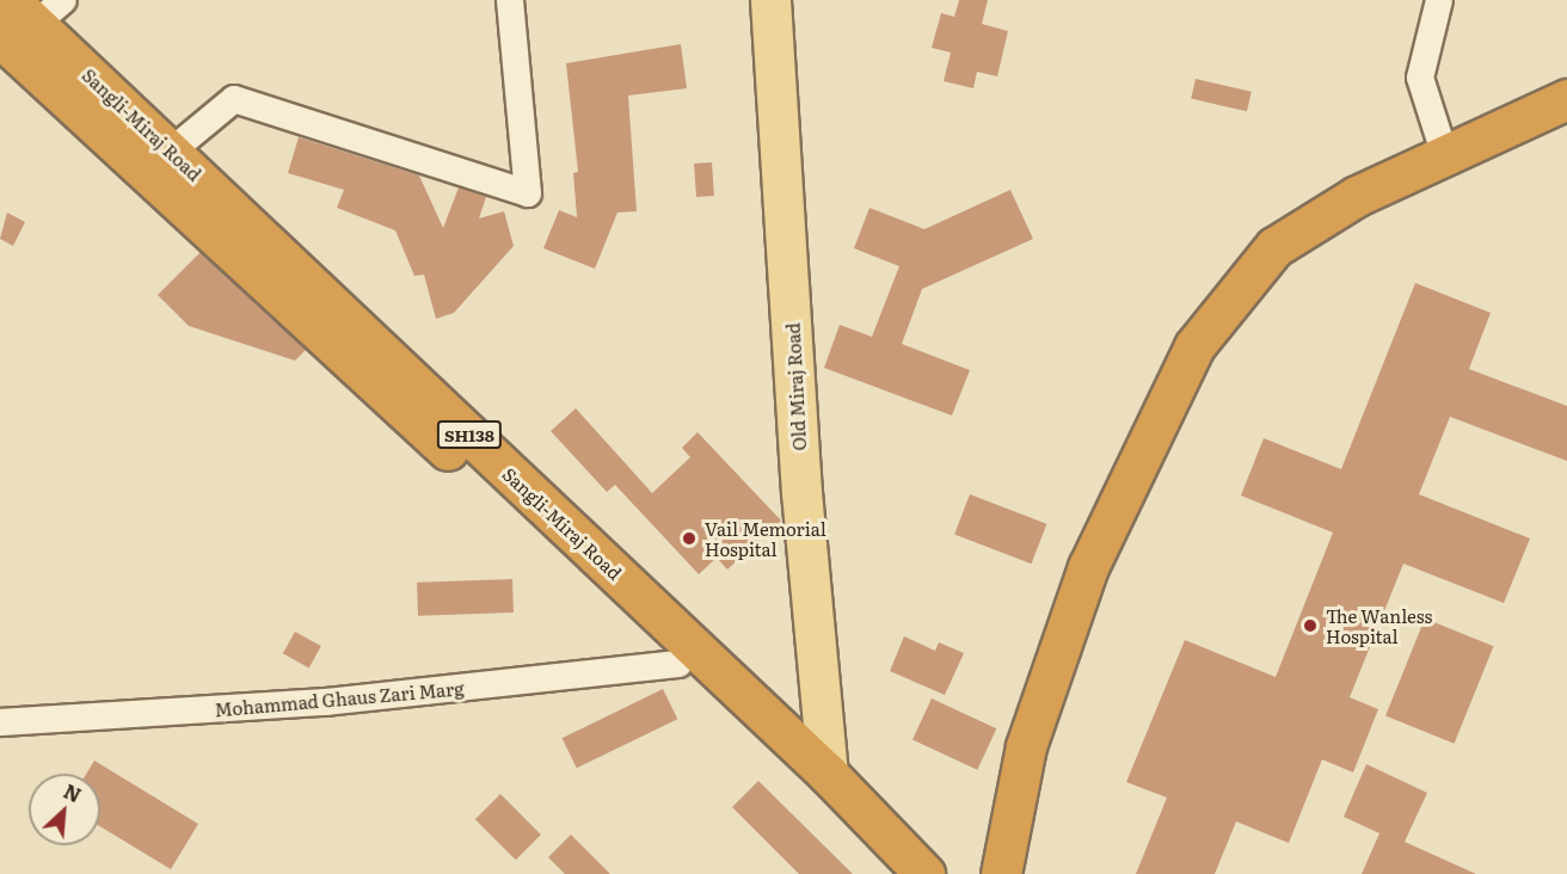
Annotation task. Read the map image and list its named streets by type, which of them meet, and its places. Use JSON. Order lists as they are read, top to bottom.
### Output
{
  "streets": {
    "highway": ["Sangli-Miraj Road", "SH138"],
    "main road": ["Old Miraj Road"],
    "street": ["Mohammad Ghaus Zari Marg"]
  },
  "crossings": [
    ["Sangli-Miraj Road", "Old Miraj Road"],
    ["Sangli-Miraj Road", "Mohammad Ghaus Zari Marg"]
  ],
  "places": ["Vail Memorial Hospital", "The Wanless Hospital"],
  "north": "top right"
}
